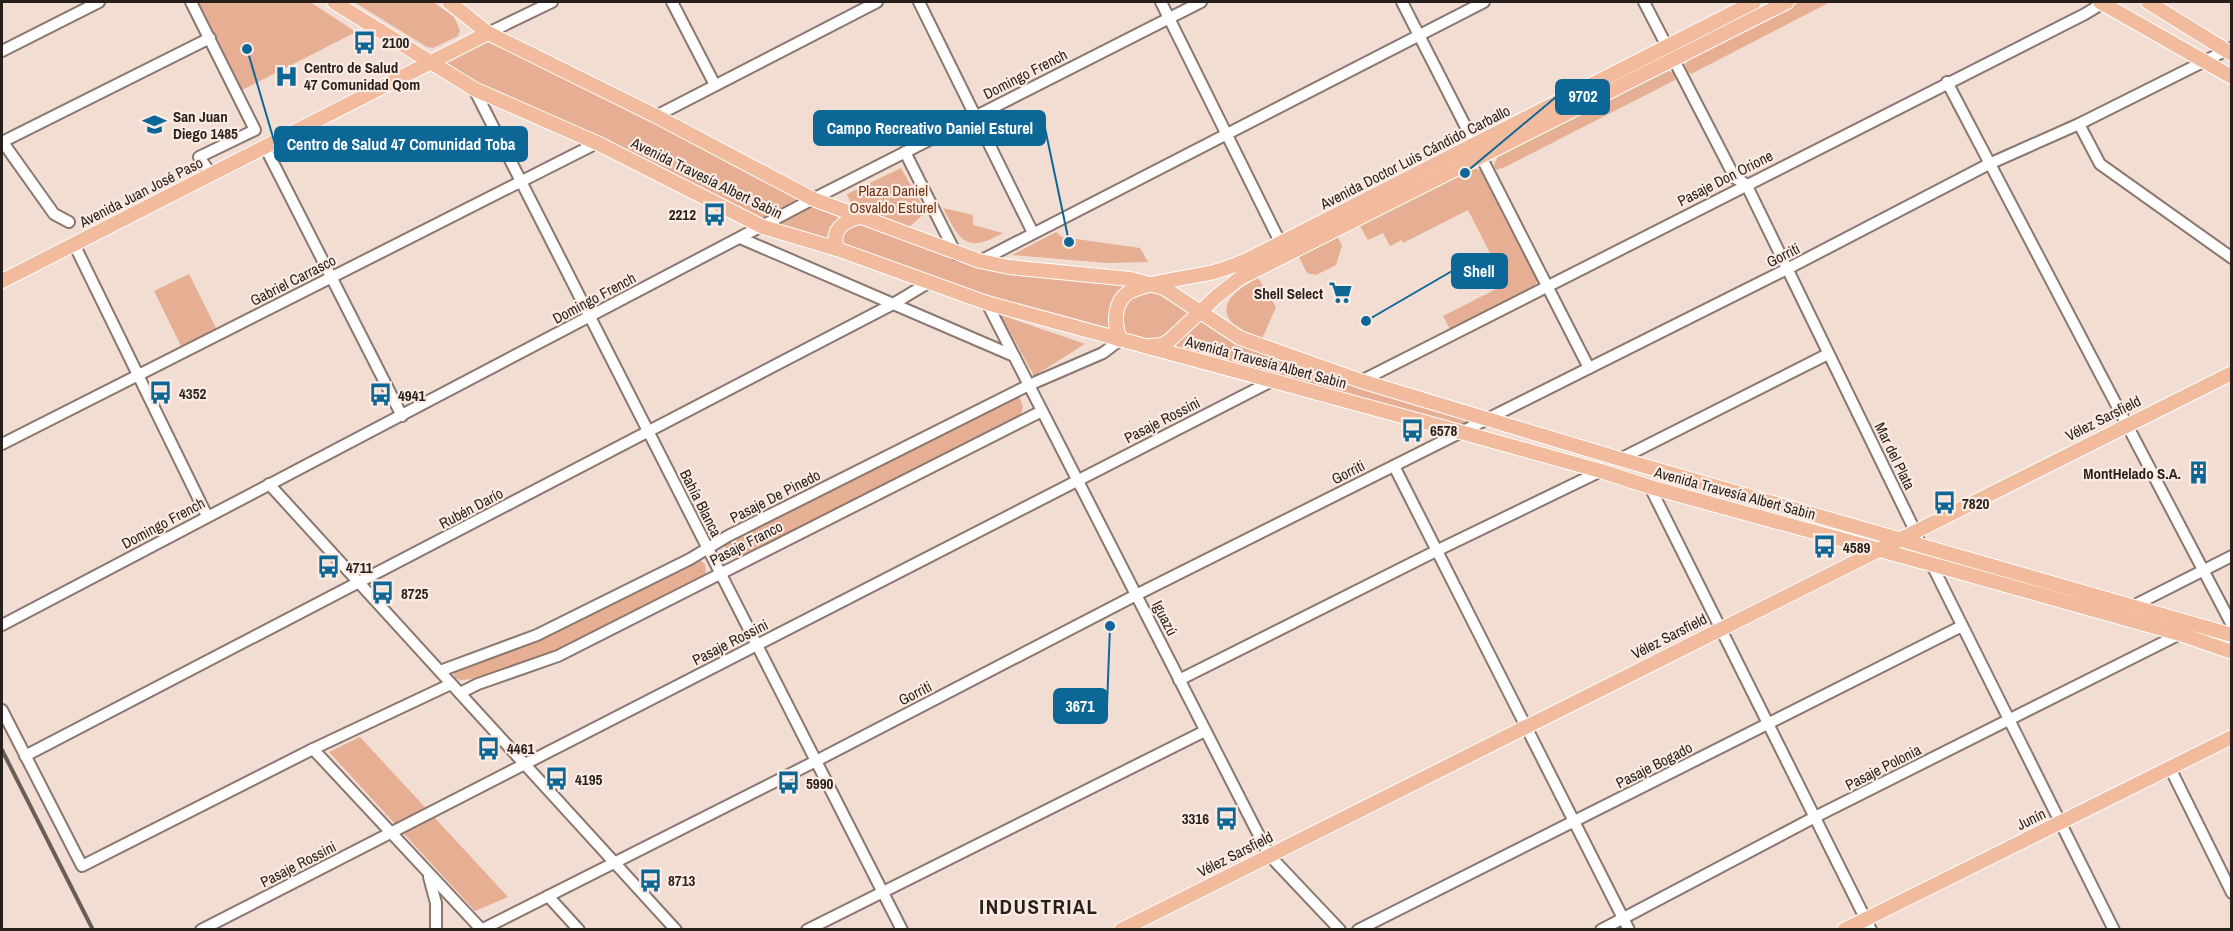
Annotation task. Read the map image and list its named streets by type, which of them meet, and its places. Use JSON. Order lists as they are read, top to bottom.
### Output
{
  "streets": {
    "main road": [
      "Avenida Doctor Luis Cándido Carballo",
      "Avenida Travesía Albert Sabin",
      "Avenida Juan José Paso",
      "Vélez Sarsfield",
      "Junín"
    ],
    "street": [
      "Domingo French",
      "Pasaje Don Orione",
      "Gorriti",
      "Gabriel Carrasco",
      "Pasaje Rossini",
      "Mar del Plata",
      "Pasaje De Pinedo",
      "Bahía Blanca",
      "Rubén Darío",
      "Pasaje Franco",
      "Iguazú",
      "Pasaje Bogado",
      "Pasaje Polonia"
    ]
  },
  "crossings": [
    ["Domingo French", "Avenida Travesía Albert Sabin"],
    ["Domingo French", "Bahía Blanca"],
    ["Avenida Doctor Luis Cándido Carballo", "Avenida Travesía Albert Sabin"],
    ["Avenida Doctor Luis Cándido Carballo", "Mar del Plata"],
    ["Avenida Doctor Luis Cándido Carballo", "Pasaje De Pinedo"],
    ["Avenida Travesía Albert Sabin", "Pasaje Don Orione"],
    ["Avenida Travesía Albert Sabin", "Avenida Juan José Paso"],
    ["Avenida Travesía Albert Sabin", "Gorriti"],
    ["Avenida Travesía Albert Sabin", "Gabriel Carrasco"],
    ["Avenida Travesía Albert Sabin", "Vélez Sarsfield"],
    ["Avenida Travesía Albert Sabin", "Pasaje Rossini"],
    ["Avenida Travesía Albert Sabin", "Mar del Plata"],
    ["Avenida Travesía Albert Sabin", "Pasaje De Pinedo"],
    ["Avenida Travesía Albert Sabin", "Bahía Blanca"],
    ["Avenida Travesía Albert Sabin", "Rubén Darío"],
    ["Avenida Travesía Albert Sabin", "Iguazú"],
    ["Avenida Travesía Albert Sabin", "Pasaje Polonia"],
    ["Pasaje Don Orione", "Mar del Plata"],
    ["Gorriti", "Mar del Plata"],
    ["Gorriti", "Bahía Blanca"],
    ["Gorriti", "Iguazú"],
    ["Gabriel Carrasco", "Bahía Blanca"],
    ["Vélez Sarsfield", "Mar del Plata"],
    ["Vélez Sarsfield", "Iguazú"],
    ["Pasaje Rossini", "Bahía Blanca"],
    ["Pasaje Rossini", "Iguazú"],
    ["Mar del Plata", "Pasaje Bogado"],
    ["Mar del Plata", "Pasaje Polonia"],
    ["Mar del Plata", "Junín"],
    ["Pasaje De Pinedo", "Bahía Blanca"],
    ["Pasaje De Pinedo", "Iguazú"],
    ["Bahía Blanca", "Rubén Darío"],
    ["Bahía Blanca", "Pasaje Franco"],
    ["Pasaje Franco", "Iguazú"]
  ],
  "districts": ["INDUSTRIAL"],
  "parks": ["Plaza Daniel Osvaldo Esturel"],
  "places": {
    "bus stop": [
      "2100",
      "2212",
      "4352",
      "4941",
      "6578",
      "7820",
      "4589",
      "4711",
      "8725",
      "4461",
      "4195",
      "5990",
      "3316",
      "8713"
    ],
    "other": [
      "Centro de Salud 47 Comunidad Toba",
      "9702",
      "Campo Recreativo Daniel Esturel",
      "Shell",
      "3671"
    ],
    "hospital": ["Centro de Salud 47 Comunidad Qom"],
    "school or university": ["San Juan Diego 1485"],
    "supermarket": ["Shell Select"],
    "building": ["MontHelado S.A."]
  }
}
